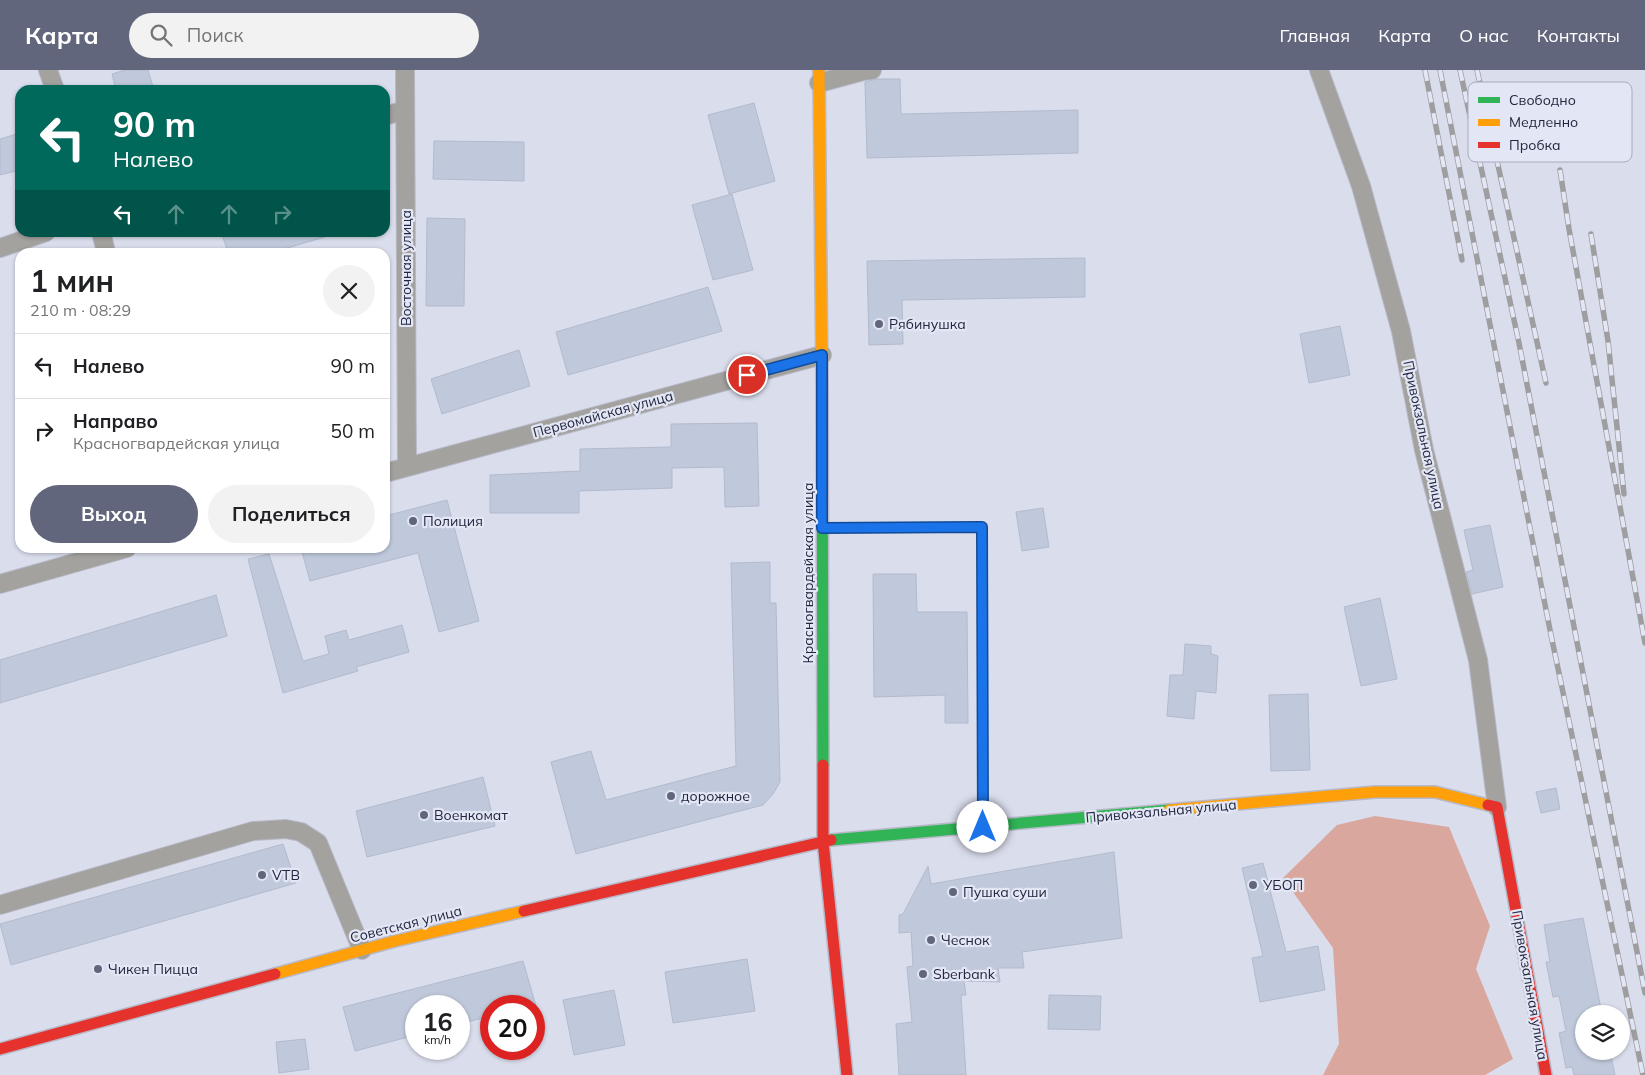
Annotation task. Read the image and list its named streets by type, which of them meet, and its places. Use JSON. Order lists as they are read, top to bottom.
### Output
{
  "streets": {
    "street": [
      "Восточная улица",
      "Первомайская улица",
      "Привокзальная улица",
      "Красногвардейская улица",
      "Советская улица"
    ]
  },
  "crossings": [
    ["Восточная улица", "Первомайская улица"],
    ["Первомайская улица", "Красногвардейская улица"],
    ["Привокзальная улица", "Красногвардейская улица"],
    ["Привокзальная улица", "Советская улица"],
    ["Красногвардейская улица", "Советская улица"]
  ],
  "places": [
    "Рябинушка",
    "Полиция",
    "дорожное",
    "Военкомат",
    "VTB",
    "УБОП",
    "Пушка суши",
    "Чеснок",
    "Чикен Пицца",
    "Sberbank"
  ],
  "legend": ["Свободно", "Медленно", "Пробка"],
  "page": {
    "header": "Карта",
    "search": "Поиск",
    "nav": [
      "Главная",
      "Карта",
      "О нас",
      "Контакты"
    ],
    "turn": ["90 m", "Налево"],
    "heading": ["1 мин", "210 m · 08:29"],
    "list": [
      {
        "name": "Налево",
        "value": "90 m"
      },
      {
        "name": "Направо",
        "note": "Красногвардейская улица",
        "value": "50 m"
      }
    ],
    "buttons": ["Выход", "Поделиться"],
    "speed": "16 km/h",
    "limit": "20"
  }
}
